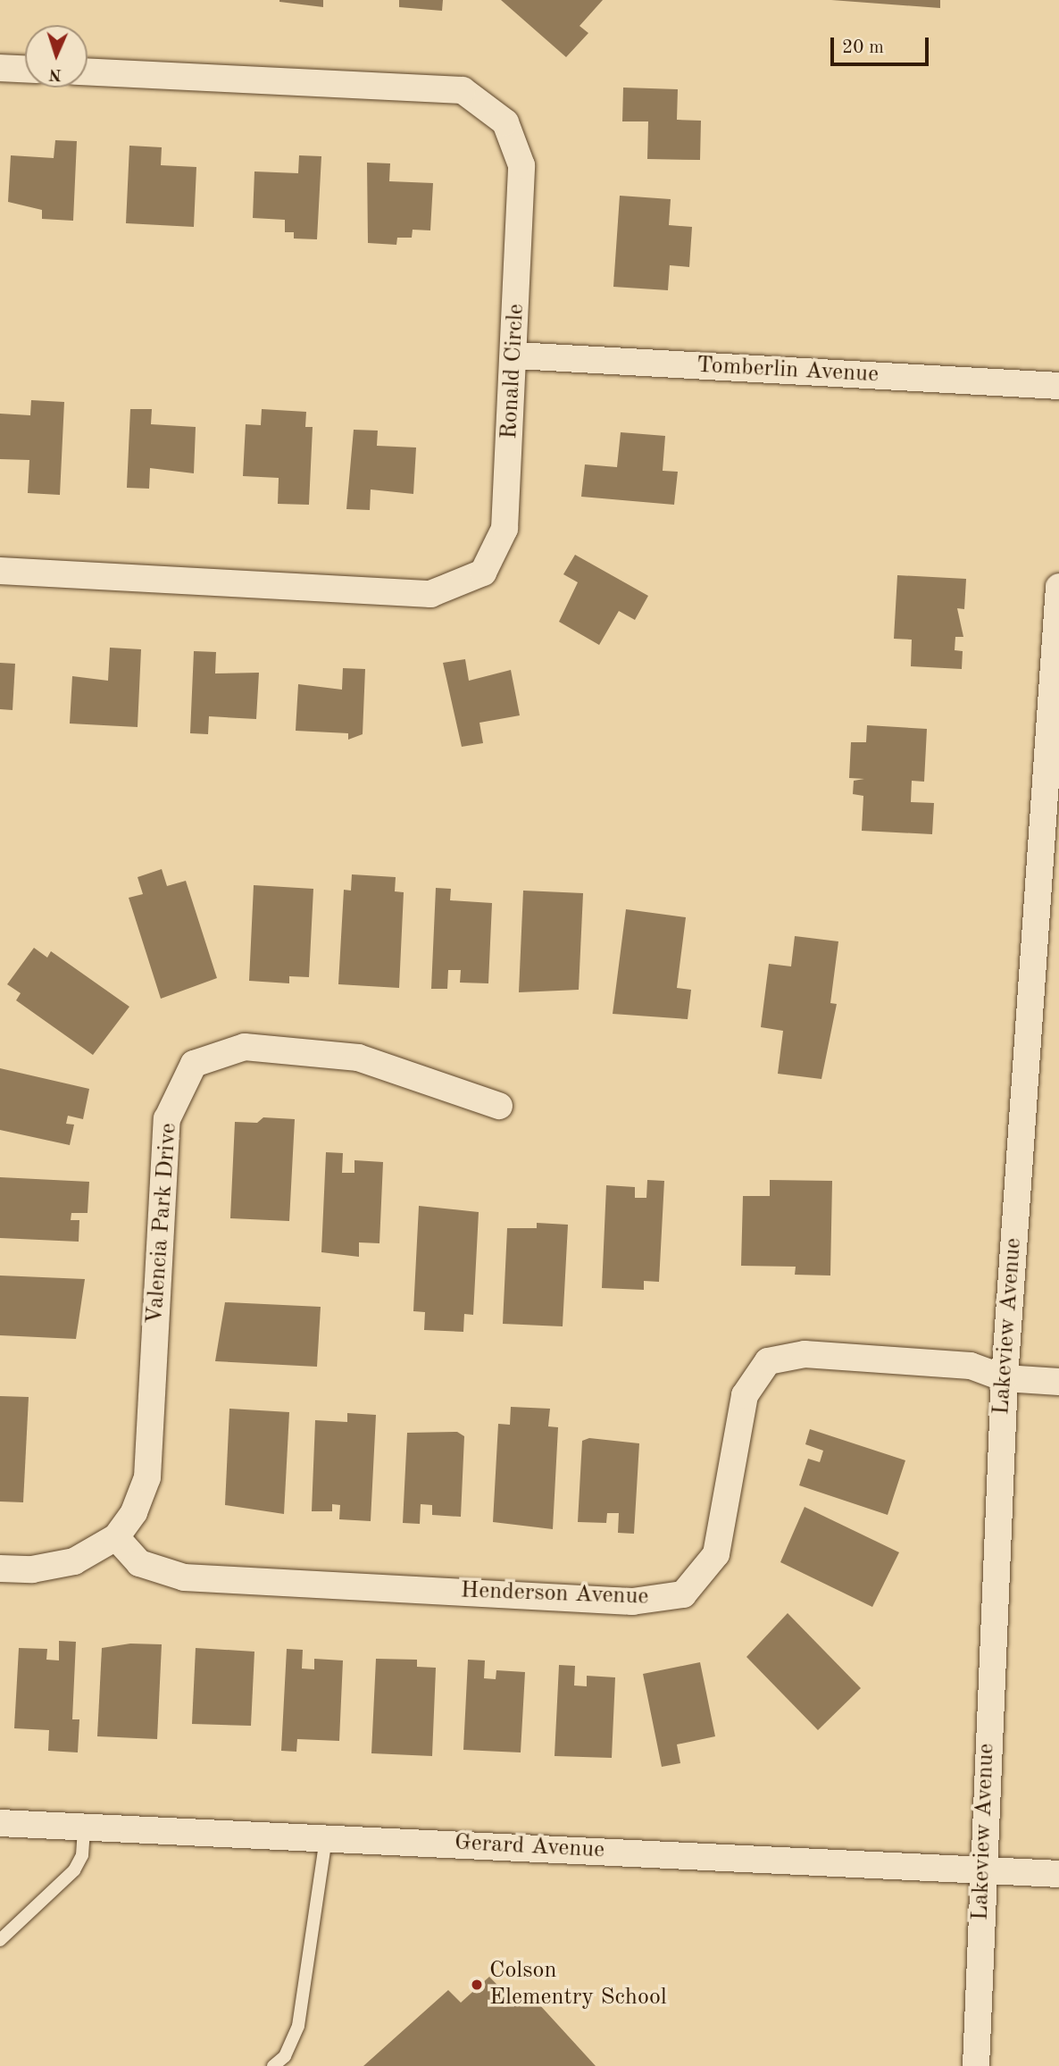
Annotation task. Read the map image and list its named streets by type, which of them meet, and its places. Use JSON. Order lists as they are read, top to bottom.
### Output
{
  "streets": {
    "street": [
      "Tomberlin Avenue",
      "Ronald Circle",
      "Valencia Park Drive",
      "Lakeview Avenue",
      "Henderson Avenue",
      "Gerard Avenue"
    ]
  },
  "crossings": [
    ["Tomberlin Avenue", "Ronald Circle"],
    ["Valencia Park Drive", "Henderson Avenue"],
    ["Lakeview Avenue", "Henderson Avenue"],
    ["Lakeview Avenue", "Gerard Avenue"]
  ],
  "places": ["Colson Elementry School"],
  "scale_bar": "20 m",
  "north": "bottom"
}
